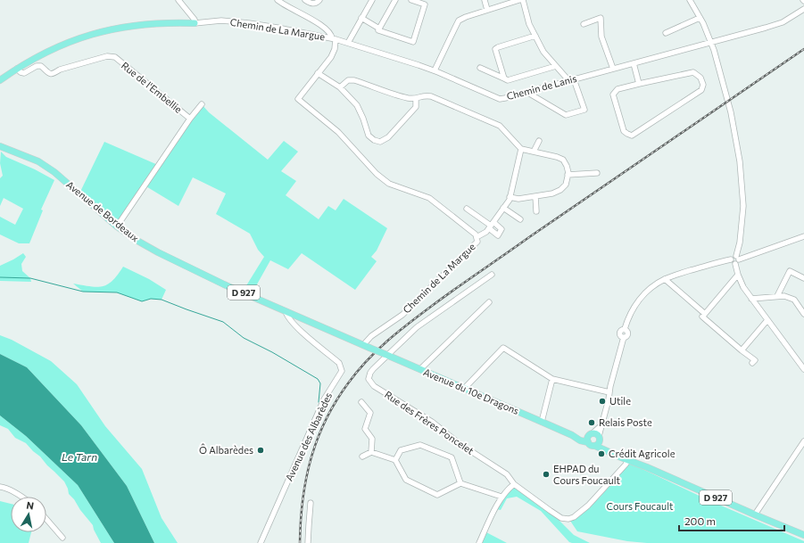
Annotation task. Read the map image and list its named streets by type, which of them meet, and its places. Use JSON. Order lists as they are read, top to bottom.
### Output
{
  "streets": {
    "main road": ["Avenue de Bordeaux", "D 927", "Avenue du 10e Dragons"],
    "street": [
      "Chemin de La Margue",
      "Rue de l'Embellie",
      "Chemin de Lanis",
      "Rue des Frères Poncelet",
      "Avenue des Albarèdes"
    ]
  },
  "crossings": [
    ["Chemin de La Margue", "Chemin de Lanis"],
    ["Chemin de La Margue", "Avenue de Bordeaux"],
    ["Chemin de La Margue", "Avenue du 10e Dragons"],
    ["Avenue de Bordeaux", "Avenue du 10e Dragons"],
    ["Avenue de Bordeaux", "Avenue des Albarèdes"],
    ["D 927", "Avenue du 10e Dragons"],
    ["Avenue du 10e Dragons", "Rue des Frères Poncelet"]
  ],
  "water": ["Le Tarn"],
  "parks": ["Cours Foucault"],
  "places": [
    "Utile",
    "Relais Poste",
    "Ô Albarèdes",
    "Crédit Agricole",
    "EHPAD du Cours Foucault"
  ],
  "scale_bar": "200 m",
  "north": "top"
}
